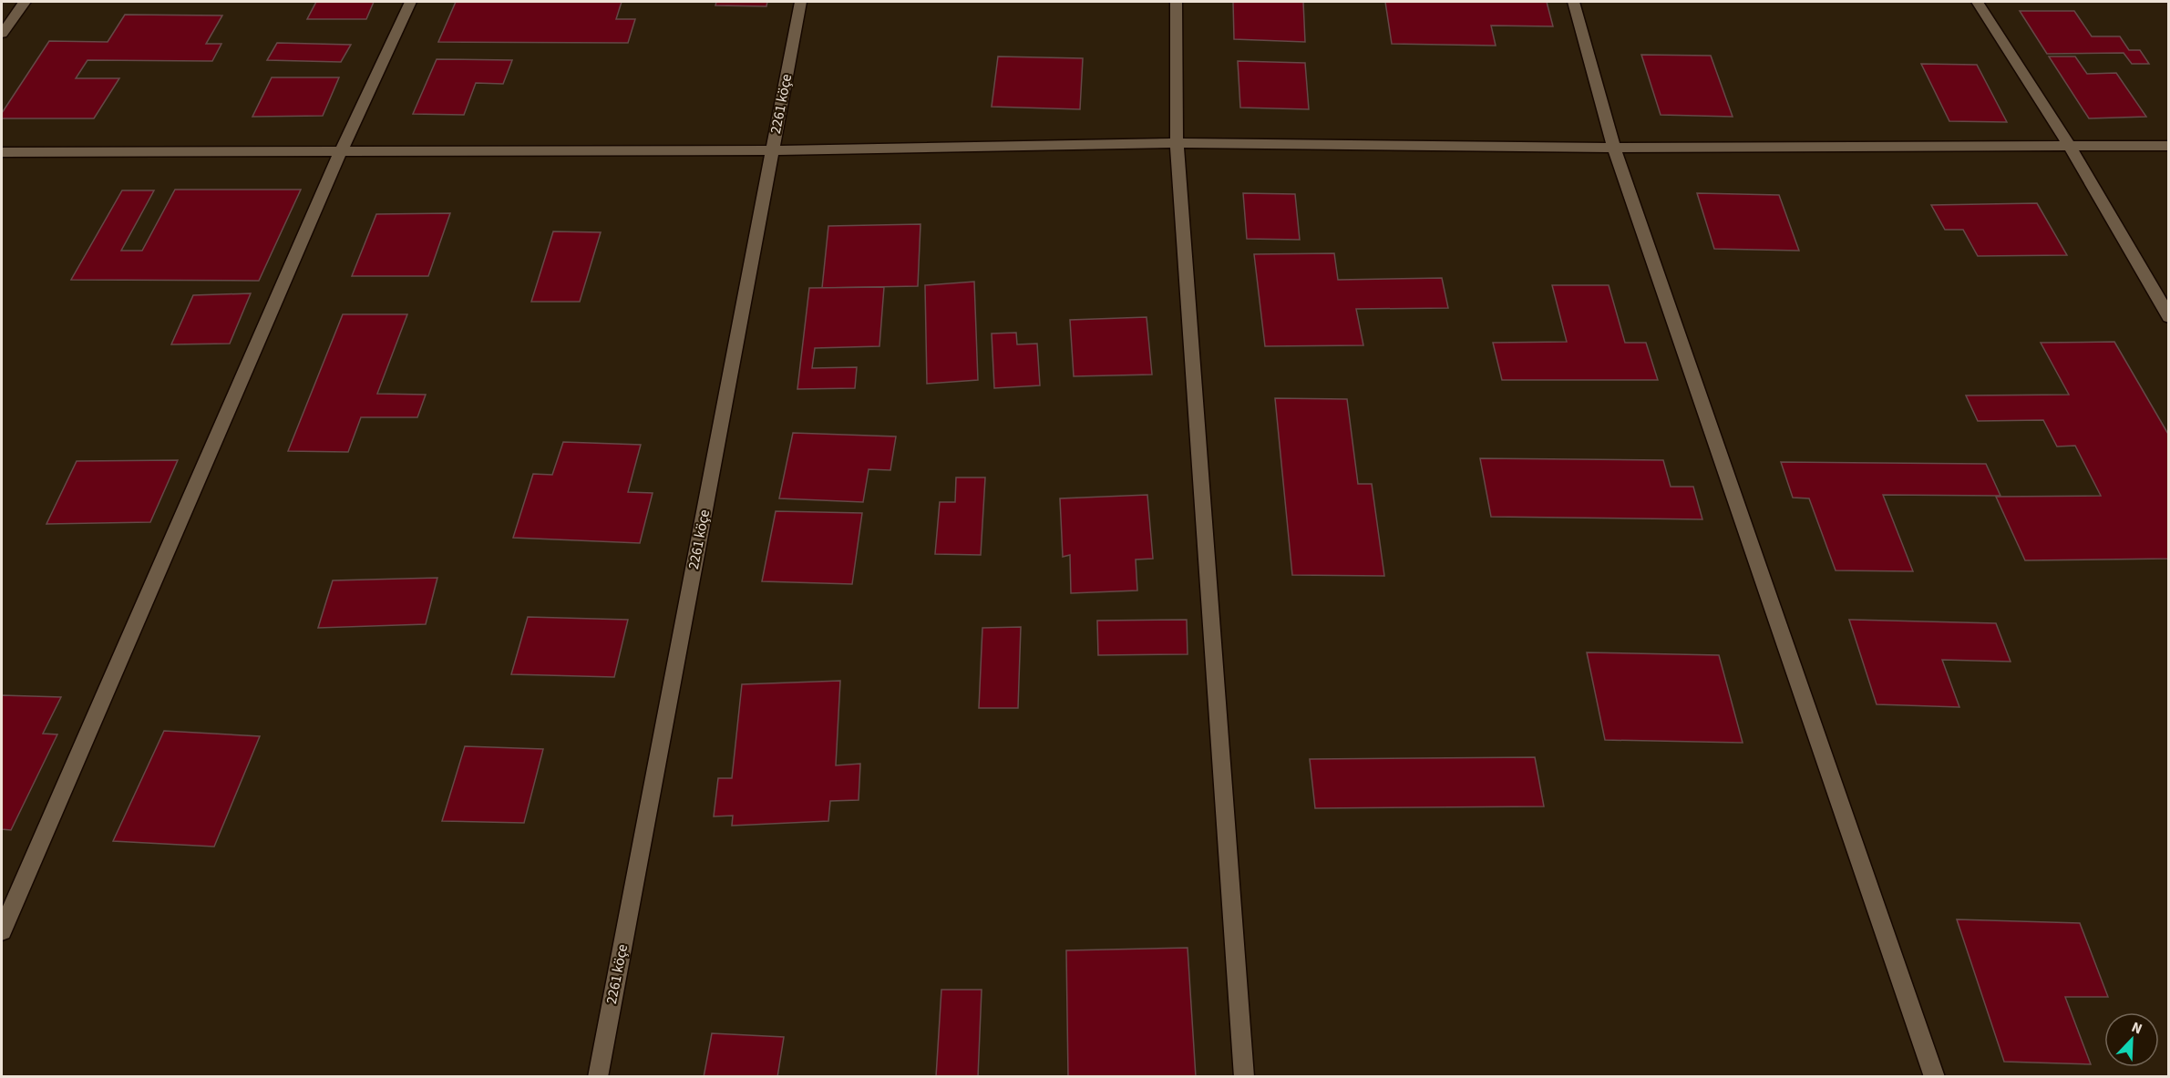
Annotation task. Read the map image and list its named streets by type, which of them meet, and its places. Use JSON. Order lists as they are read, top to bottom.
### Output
{
  "streets": {
    "street": ["2261 köçe"]
  },
  "north": "top right"
}
